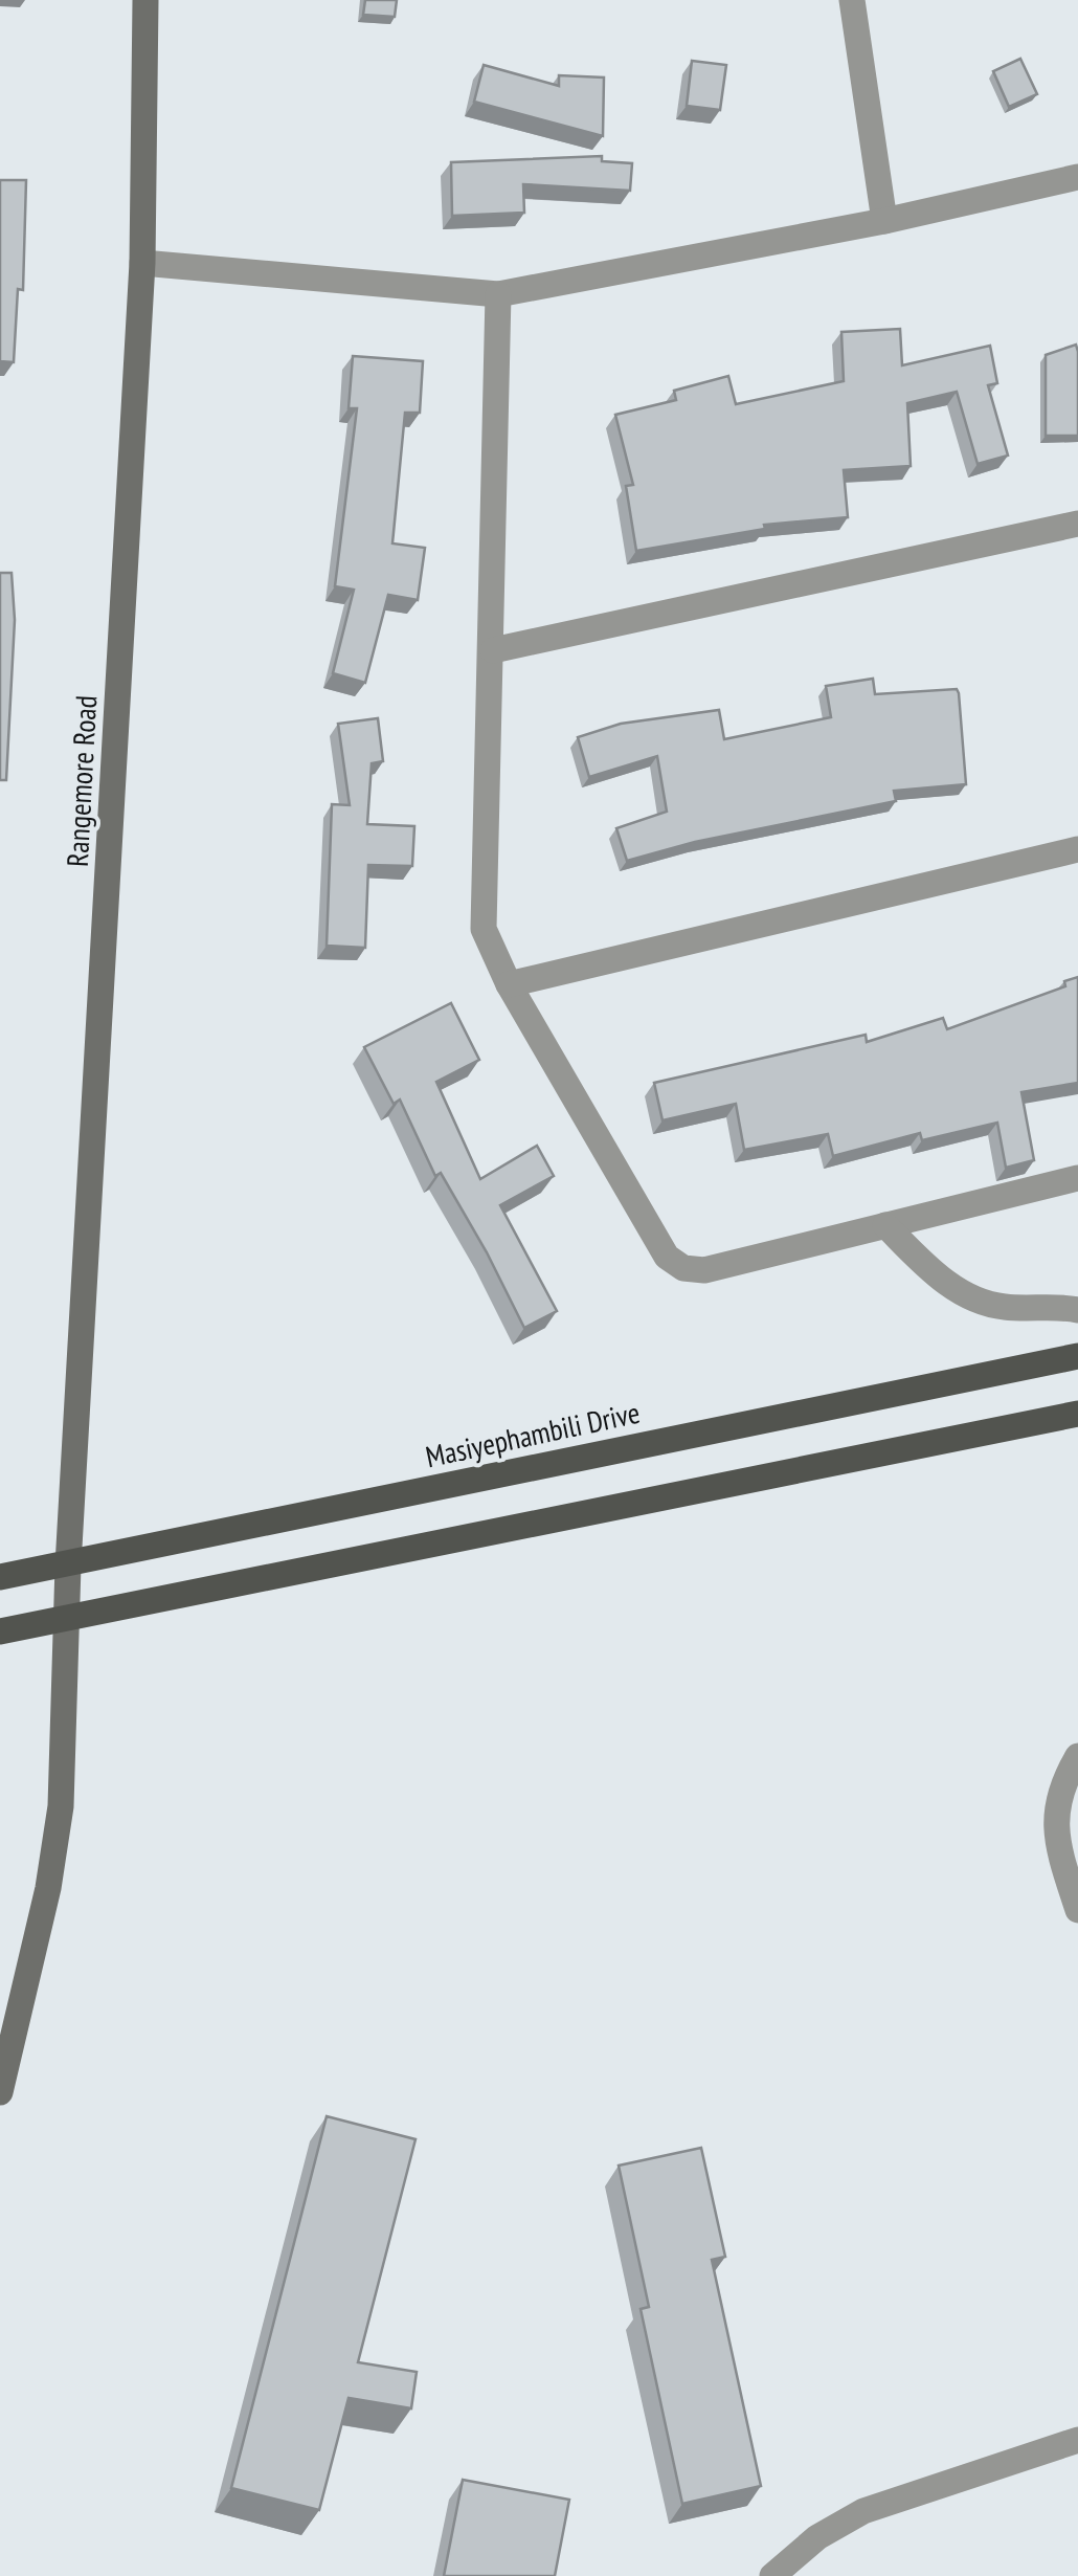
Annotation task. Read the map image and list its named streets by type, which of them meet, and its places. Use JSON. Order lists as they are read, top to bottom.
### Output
{
  "streets": {
    "main road": ["Masiyephambili Drive"],
    "street": ["Rangemore Road"]
  },
  "crossings": [
    ["Rangemore Road", "Masiyephambili Drive"]
  ]
}
